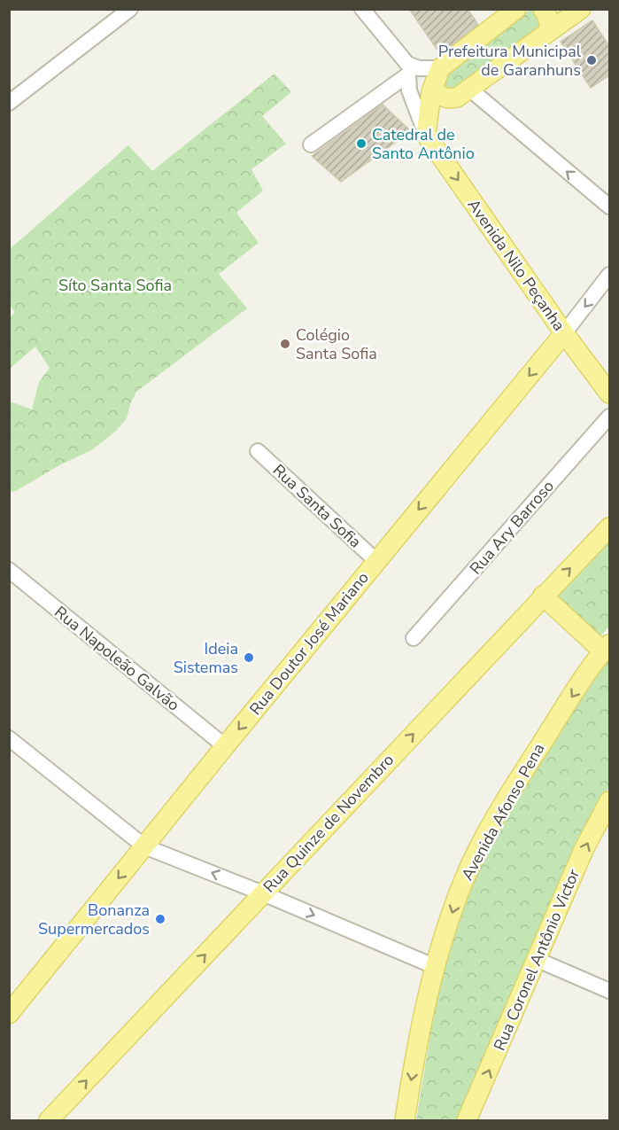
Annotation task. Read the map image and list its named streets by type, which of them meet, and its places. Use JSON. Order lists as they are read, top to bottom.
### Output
{
  "streets": {
    "main road": [
      "Avenida Nilo Peçanha",
      "Rua Doutor José Mariano",
      "Avenida Afonso Pena",
      "Rua Quinze de Novembro",
      "Rua Coronel Antônio Victor"
    ],
    "street": ["Rua Santa Sofia", "Rua Ary Barroso", "Rua Napoleão Galvão"]
  },
  "crossings": [
    ["Avenida Nilo Peçanha", "Rua Doutor José Mariano"],
    ["Rua Santa Sofia", "Rua Doutor José Mariano"],
    ["Rua Doutor José Mariano", "Rua Napoleão Galvão"]
  ],
  "one_way": [
    "Avenida Nilo Peçanha",
    "Rua Doutor José Mariano",
    "Avenida Afonso Pena",
    "Rua Quinze de Novembro",
    "Rua Coronel Antônio Victor"
  ],
  "parks": ["Síto Santa Sofia"],
  "places": [
    "Prefeitura Municipal de Garanhuns",
    "Catedral de Santo Antônio",
    "Colégio Santa Sofia",
    "Ideia Sistemas",
    "Bonanza Supermercados"
  ]
}
